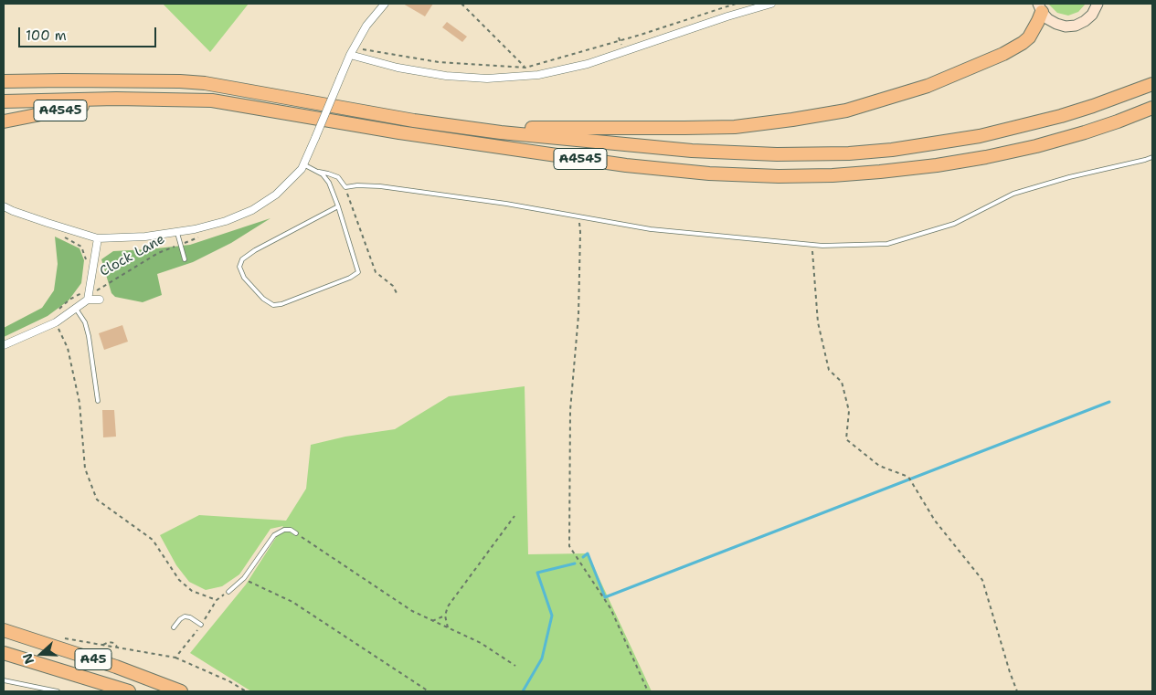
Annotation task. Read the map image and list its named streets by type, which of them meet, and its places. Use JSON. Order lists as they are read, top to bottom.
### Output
{
  "streets": {
    "highway": ["A4545", "A45"],
    "street": ["Clock Lane"]
  },
  "scale_bar": "100 m",
  "north": "left"
}
